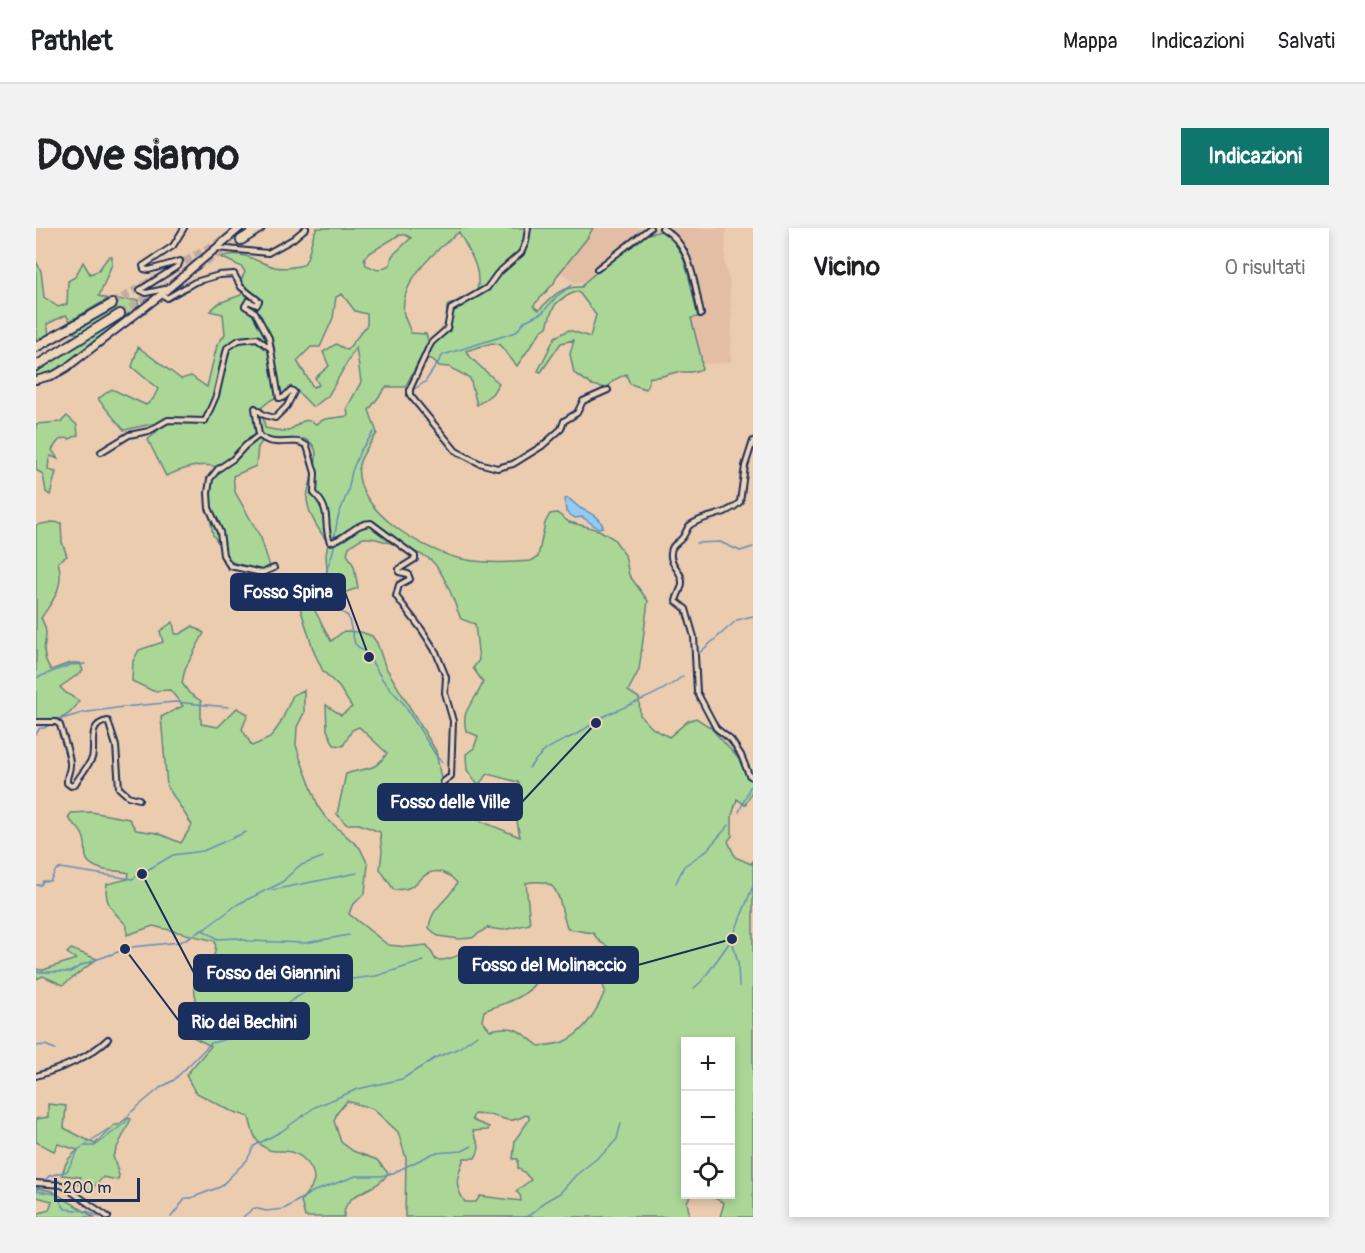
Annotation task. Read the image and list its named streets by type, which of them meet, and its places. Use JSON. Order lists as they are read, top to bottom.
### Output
{
  "places": [
    "Fosso Spina",
    "Fosso delle Ville",
    "Fosso dei Giannini",
    "Fosso del Molinaccio",
    "Rio dei Bechini"
  ],
  "scale_bar": "200 m",
  "page": {
    "header": "Pathlet",
    "nav": ["Mappa", "Indicazioni", "Salvati"],
    "buttons": "Indicazioni",
    "title": "Dove siamo",
    "heading": ["Vicino", "0 risultati"],
    "map_buttons": ["+", "−"],
    "scale": "200 m"
  }
}
